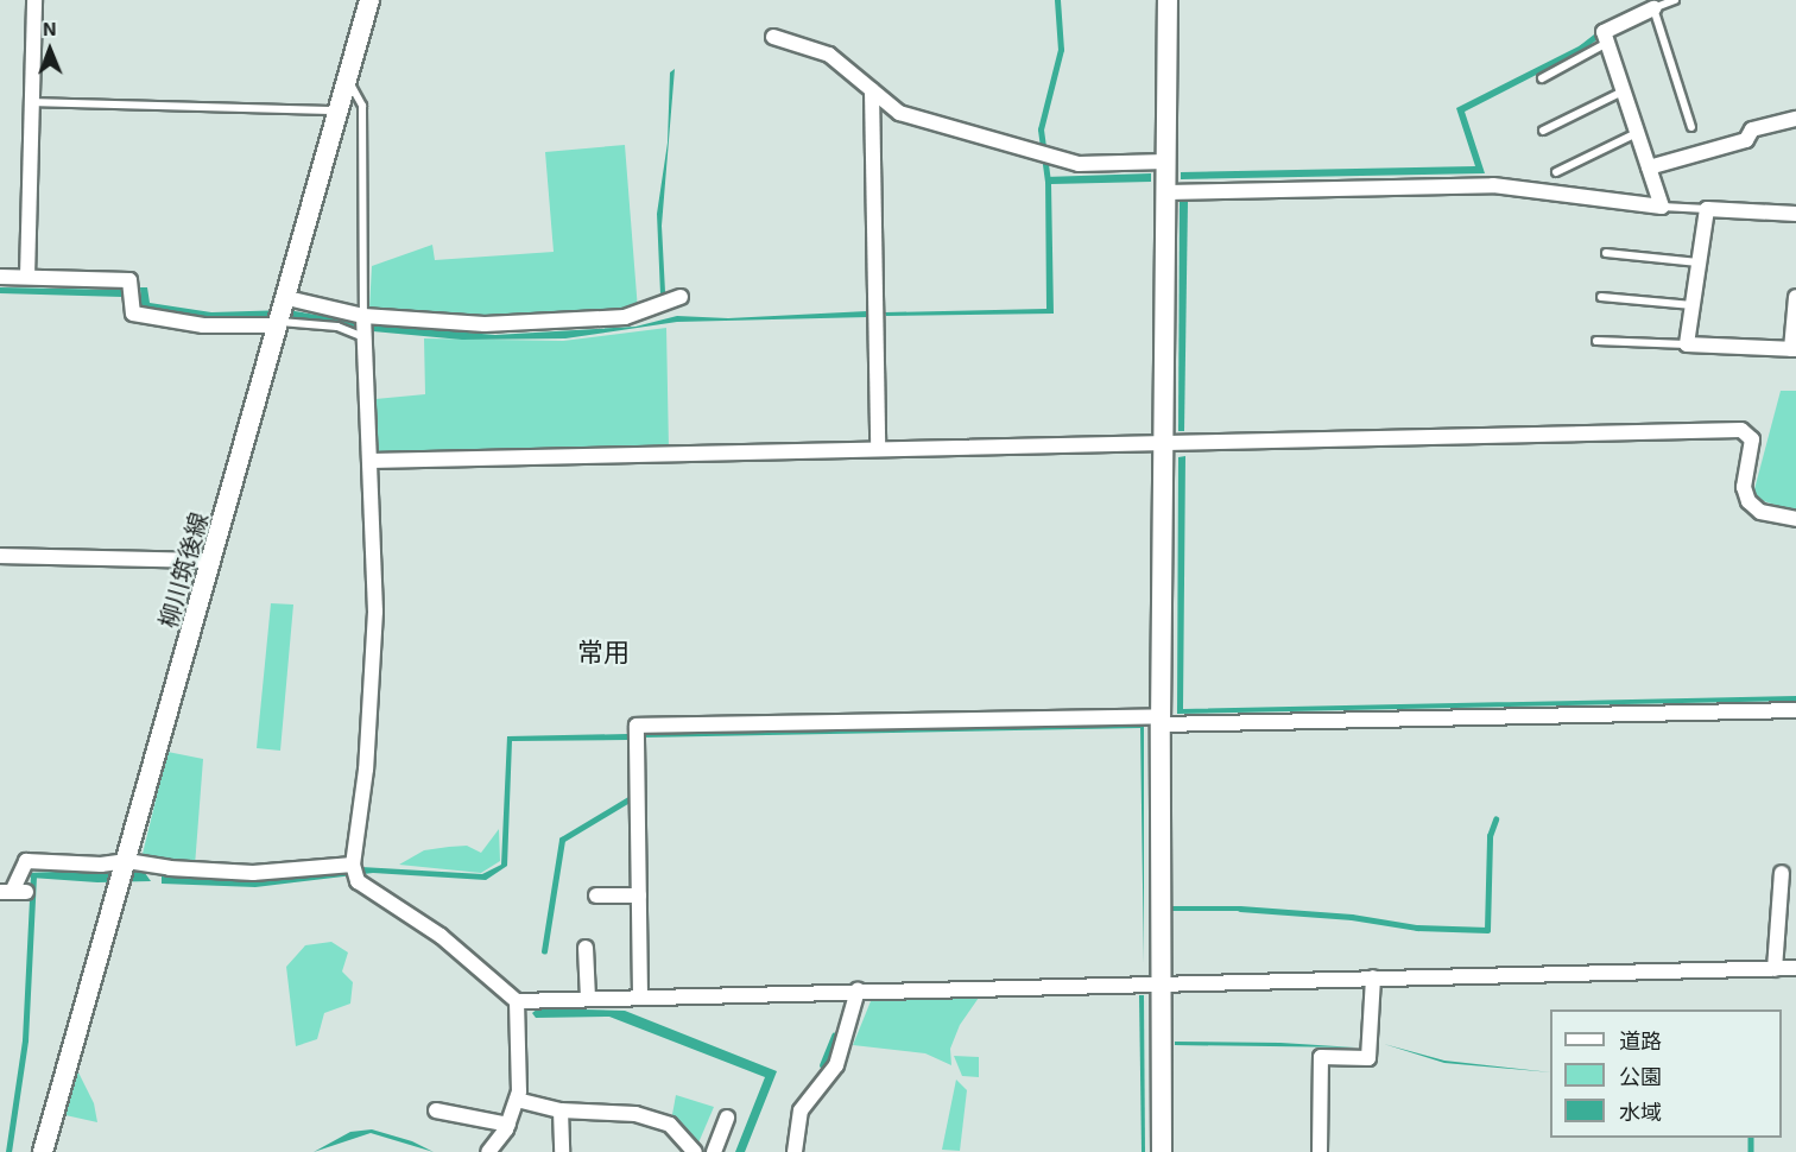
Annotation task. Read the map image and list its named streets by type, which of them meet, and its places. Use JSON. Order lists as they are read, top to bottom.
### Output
{
  "streets": {
    "main road": ["柳川筑後線"]
  },
  "districts": ["常用"],
  "legend": ["道路", "公園", "水域"],
  "north": "top"
}
